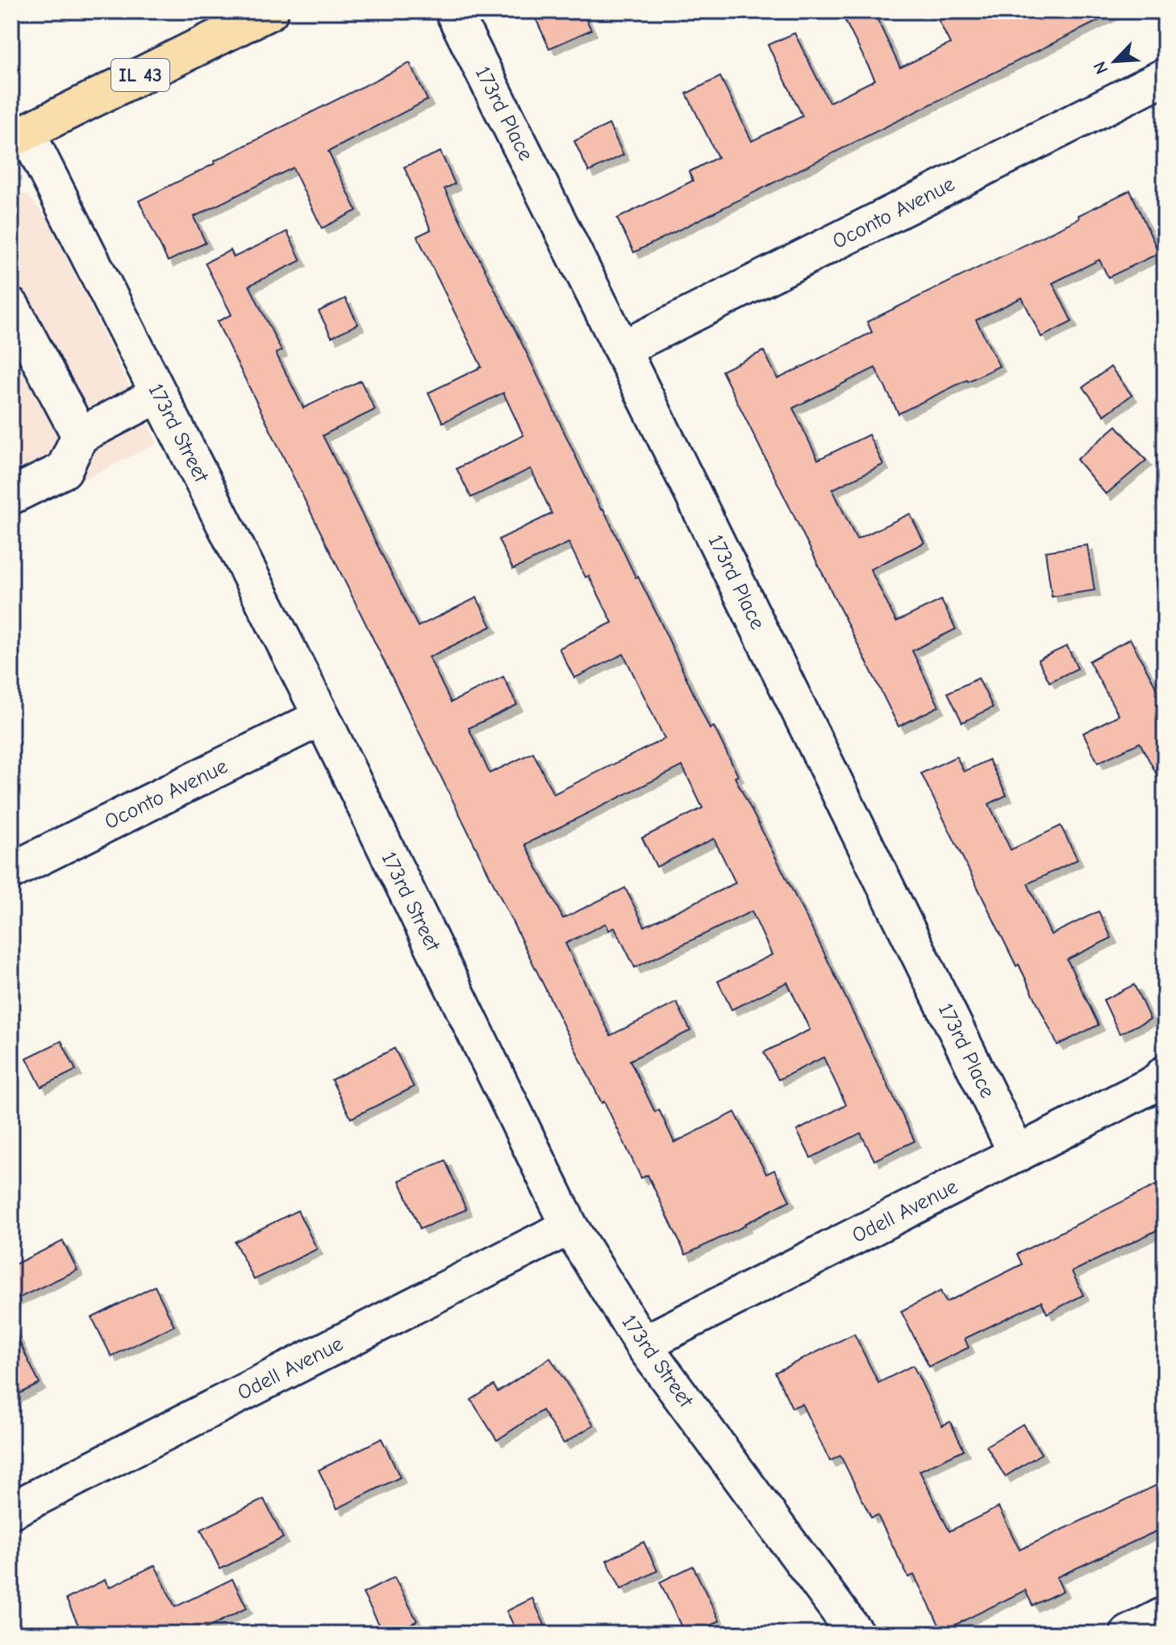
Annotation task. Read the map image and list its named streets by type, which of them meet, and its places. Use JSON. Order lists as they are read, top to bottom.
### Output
{
  "streets": {
    "main road": ["IL 43"],
    "street": [
      "173rd Place",
      "Oconto Avenue",
      "173rd Street",
      "Odell Avenue"
    ]
  },
  "crossings": [
    ["IL 43", "173rd Street"],
    ["173rd Place", "Oconto Avenue"],
    ["173rd Place", "Odell Avenue"],
    ["Oconto Avenue", "173rd Street"],
    ["173rd Street", "Odell Avenue"]
  ],
  "north": "bottom left"
}
